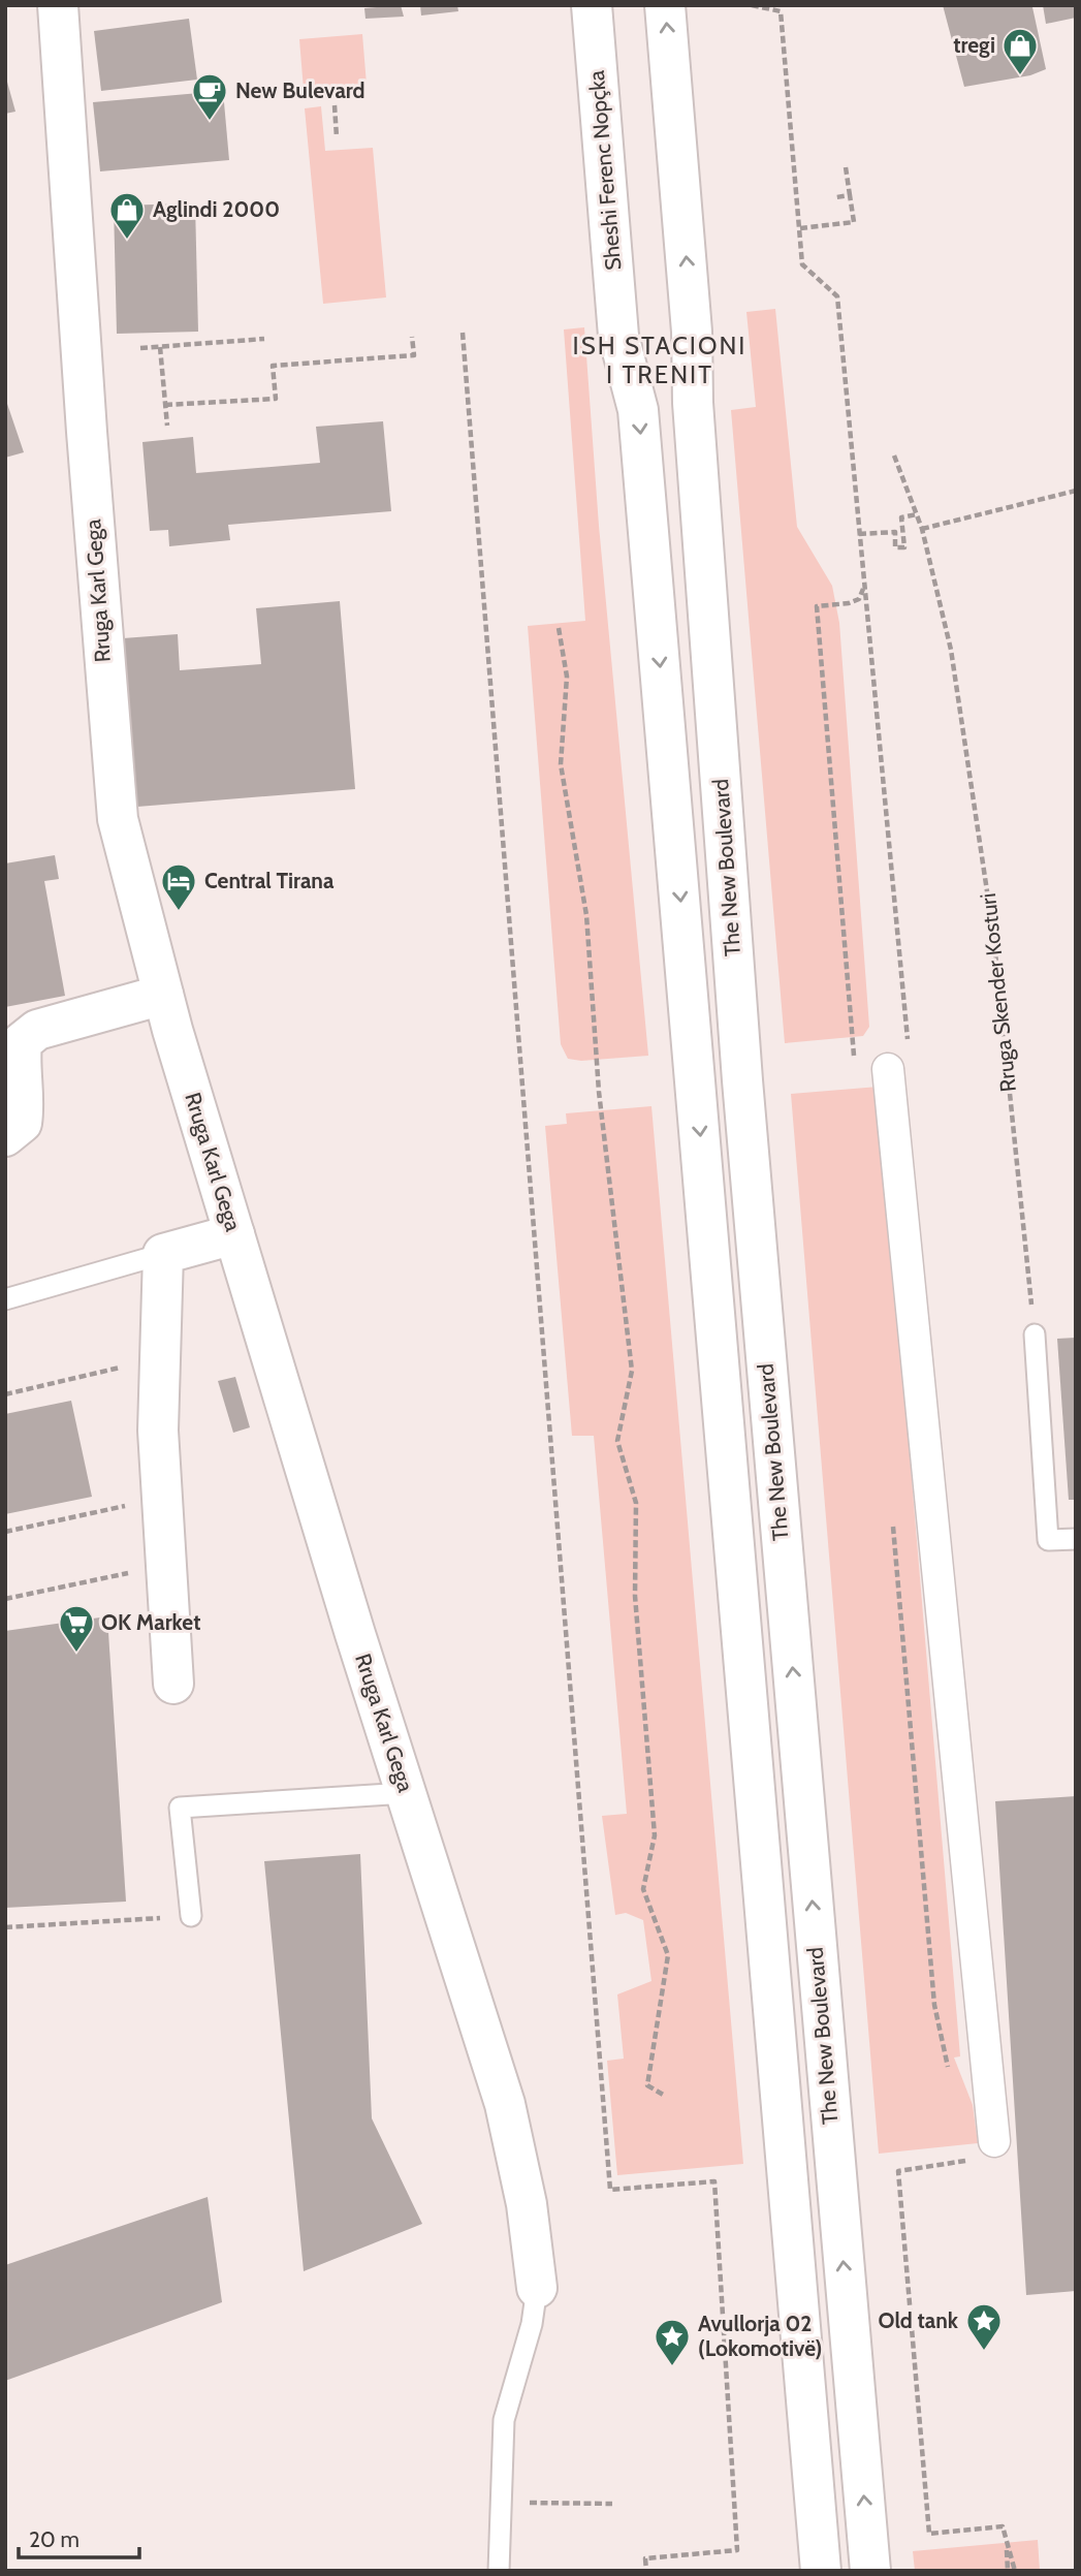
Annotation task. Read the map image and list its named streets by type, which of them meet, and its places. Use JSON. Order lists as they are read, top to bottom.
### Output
{
  "streets": {
    "main road": ["Sheshi Ferenc Nopçka", "Rruga Karl Gega", "The New Boulevard"],
    "path": ["Rruga Skender Kosturi"]
  },
  "one_way": ["Sheshi Ferenc Nopçka", "The New Boulevard"],
  "districts": ["ISH STACIONI I TRENIT"],
  "places": {
    "shop": ["tregi", "Aglindi 2000"],
    "cafe": ["New Bulevard"],
    "hotel": ["Central Tirana"],
    "supermarket": ["OK Market"],
    "place": ["Old tank", "Avullorja 02 (Lokomotivë)"]
  },
  "scale_bar": "20 m"
}
